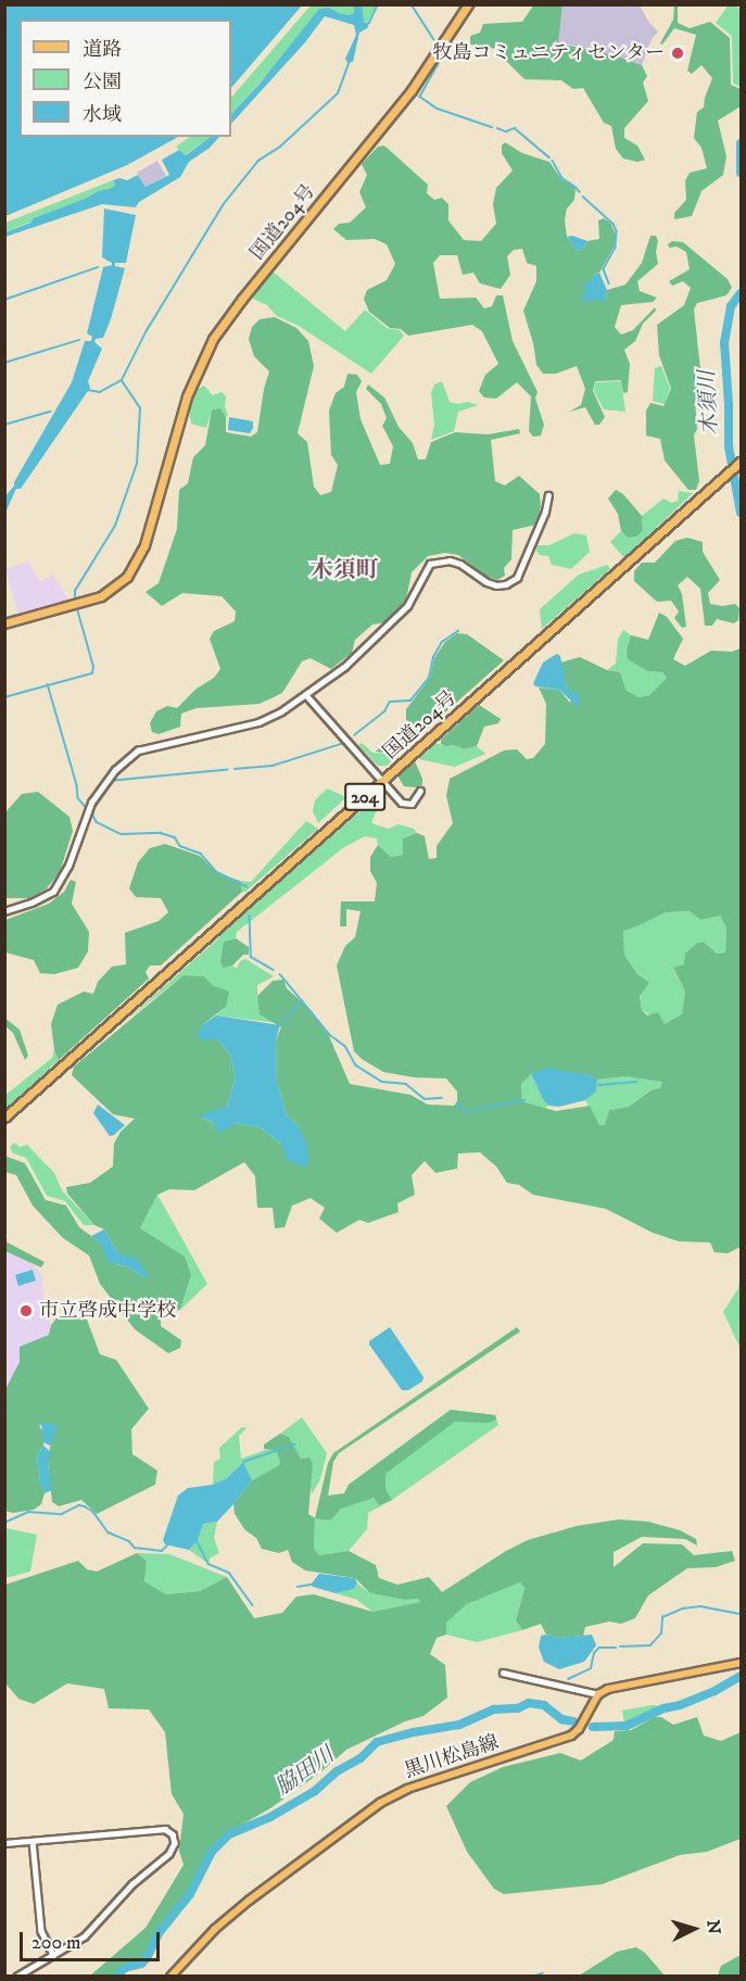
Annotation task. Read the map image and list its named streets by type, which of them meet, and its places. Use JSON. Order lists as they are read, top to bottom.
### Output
{
  "streets": {
    "highway": ["国道204号", "204"],
    "main road": ["黒川松島線"]
  },
  "districts": ["木須町"],
  "water": ["木須川", "脇田川"],
  "places": ["牧島コミュニティセンター", "市立啓成中学校"],
  "legend": ["道路", "公園", "水域"],
  "scale_bar": "200 m",
  "north": "right"
}
